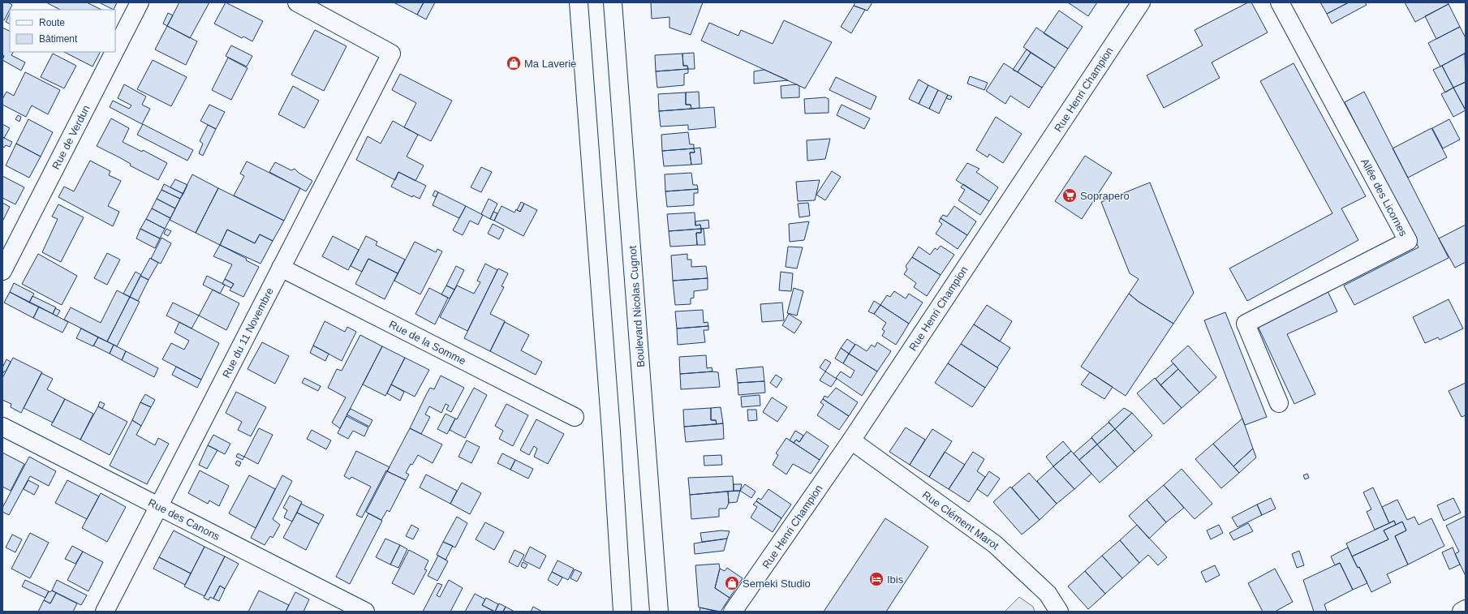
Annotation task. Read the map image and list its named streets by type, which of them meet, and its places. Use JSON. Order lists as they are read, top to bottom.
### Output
{
  "streets": {
    "street": [
      "Rue Henri Champion",
      "Rue de Verdun",
      "Allée des Licornes",
      "Boulevard Nicolas Cugnot",
      "Rue du 11 Novembre",
      "Rue de la Somme",
      "Rue des Canons",
      "Rue Clément Marot"
    ]
  },
  "crossings": [
    ["Rue Henri Champion", "Rue Clément Marot"],
    ["Rue du 11 Novembre", "Rue de la Somme"],
    ["Rue du 11 Novembre", "Rue des Canons"]
  ],
  "places": {
    "shop": ["Ma Laverie", "Semeki Studio"],
    "supermarket": ["Soprapero"],
    "hotel": ["Ibis"]
  },
  "legend": ["Route", "Bâtiment"]
}
